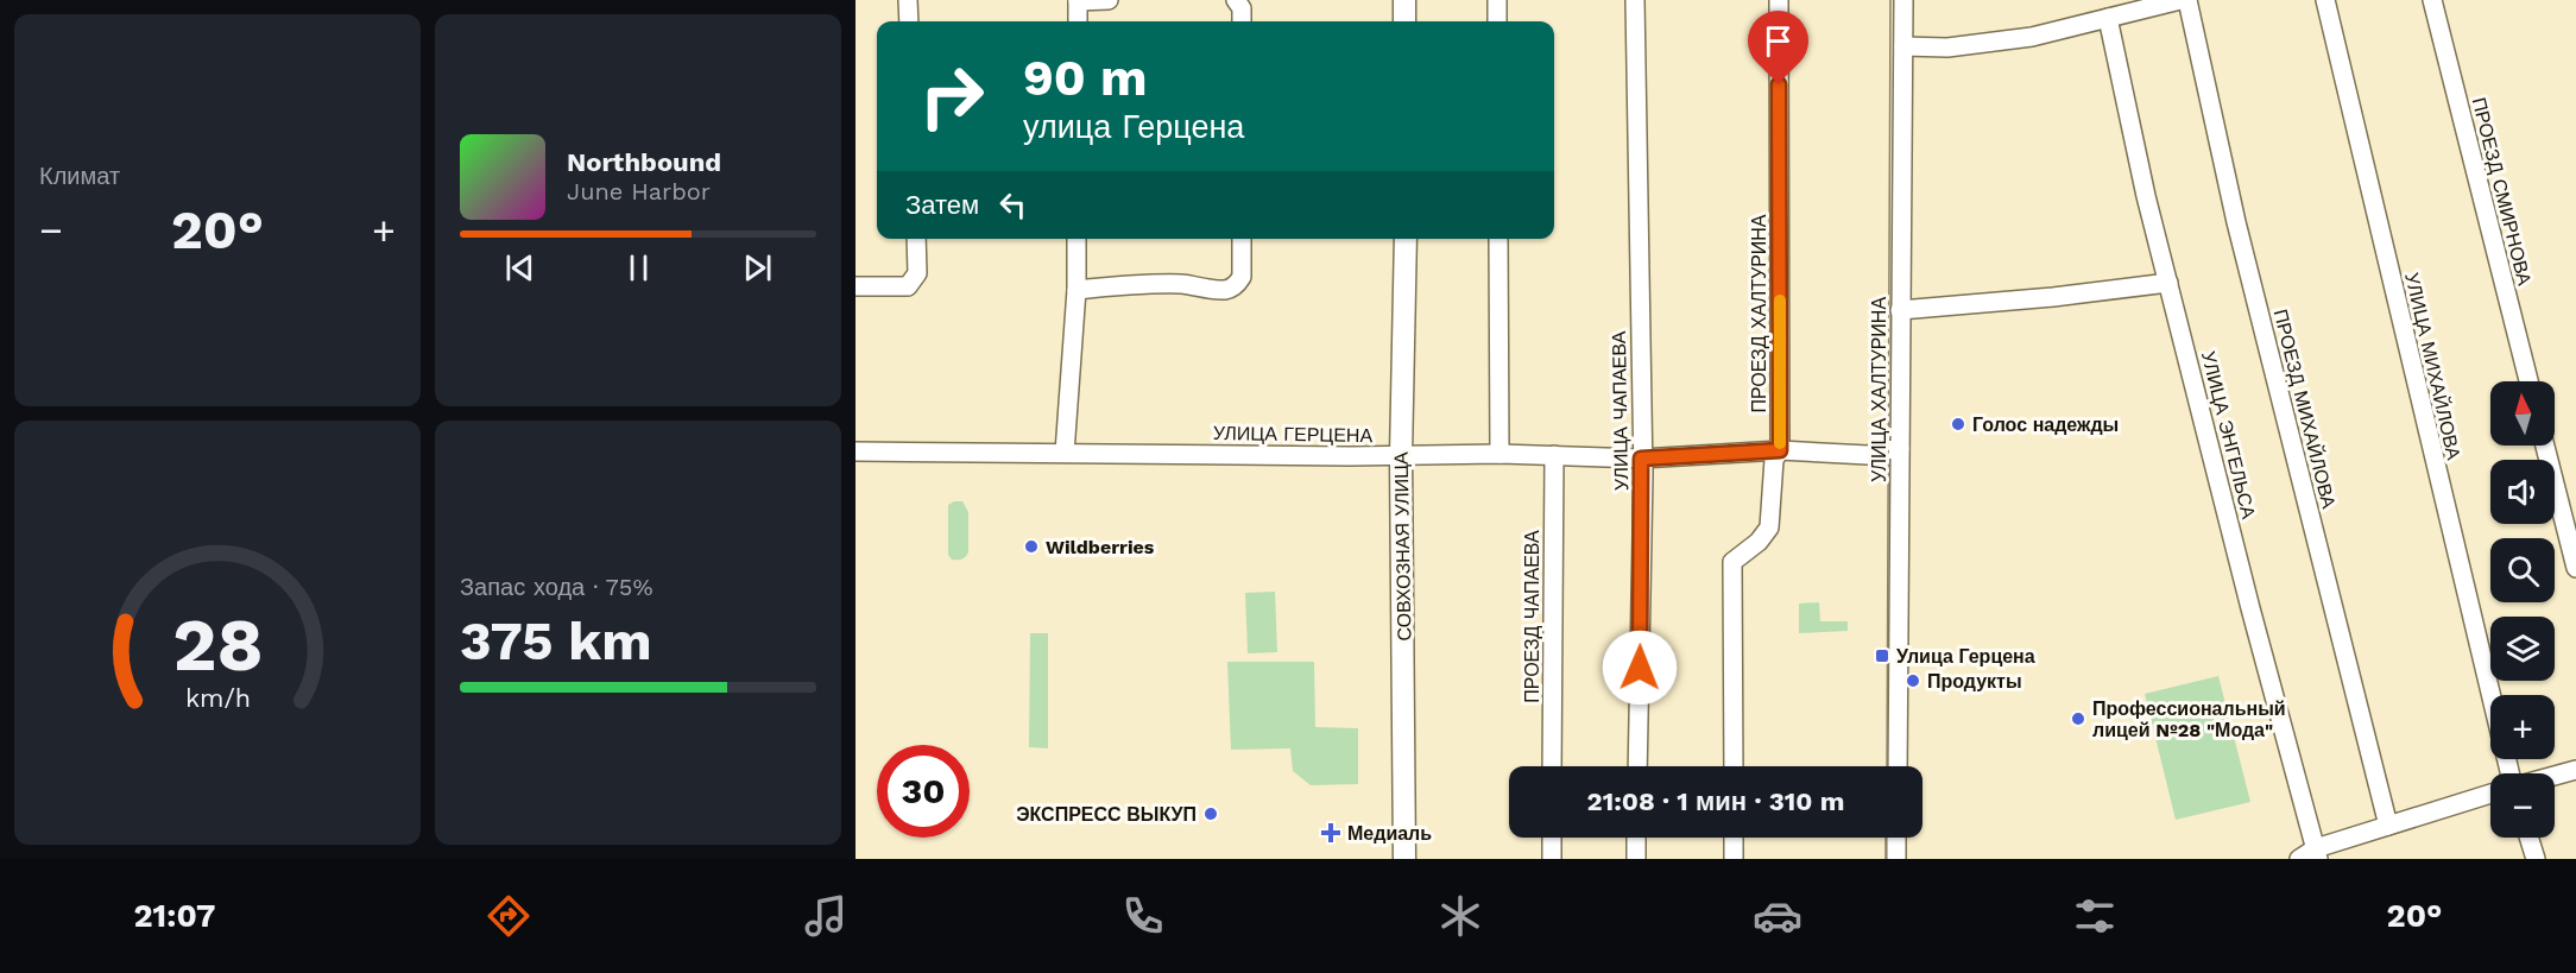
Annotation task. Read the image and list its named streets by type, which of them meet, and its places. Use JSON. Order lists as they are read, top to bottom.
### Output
{
  "streets": {
    "street": [
      "ПРОЕЗД СМИРНОВА",
      "ПРОЕЗД ХАЛТУРИНА",
      "УЛИЦА МИХАЙЛОВА",
      "УЛИЦА ХАЛТУРИНА",
      "ПРОЕЗД МИХАЙЛОВА",
      "УЛИЦА ЧАПАЕВА",
      "УЛИЦА ГЕРЦЕНА",
      "УЛИЦА ЭНГЕЛЬСА",
      "СОВХОЗНАЯ УЛИЦА",
      "ПРОЕЗД ЧАПАЕВА"
    ]
  },
  "crossings": [
    ["ПРОЕЗД ХАЛТУРИНА", "УЛИЦА ГЕРЦЕНА"],
    ["УЛИЦА ХАЛТУРИНА", "УЛИЦА ГЕРЦЕНА"],
    ["УЛИЦА ЧАПАЕВА", "УЛИЦА ГЕРЦЕНА"],
    ["УЛИЦА ГЕРЦЕНА", "СОВХОЗНАЯ УЛИЦА"],
    ["УЛИЦА ГЕРЦЕНА", "ПРОЕЗД ЧАПАЕВА"]
  ],
  "places": {
    "other": [
      "Голос надежды",
      "Wildberries",
      "Продукты",
      "Профессиональный лицей №28 \"Мода\"",
      "ЭКСПРЕСС ВЫКУП"
    ],
    "transit": ["Улица Герцена"],
    "health": ["Медиаль"]
  },
  "north": "top",
  "page": {
    "tile": [
      "Климат",
      ["Запас хода · 75%", "375 km"]
    ],
    "turn": ["90 m", "улица Герцена"],
    "song": ["Northbound", "June Harbor"],
    "then": "Затем",
    "heat": ["−", "20°", "+"],
    "map_buttons": ["+", "−"],
    "limit": "30",
    "trip": "21:08 · 1 мин · 310 m",
    "tabs": ["21:07", "20°"],
    "gauge": ["28", "km/h"]
  }
}
